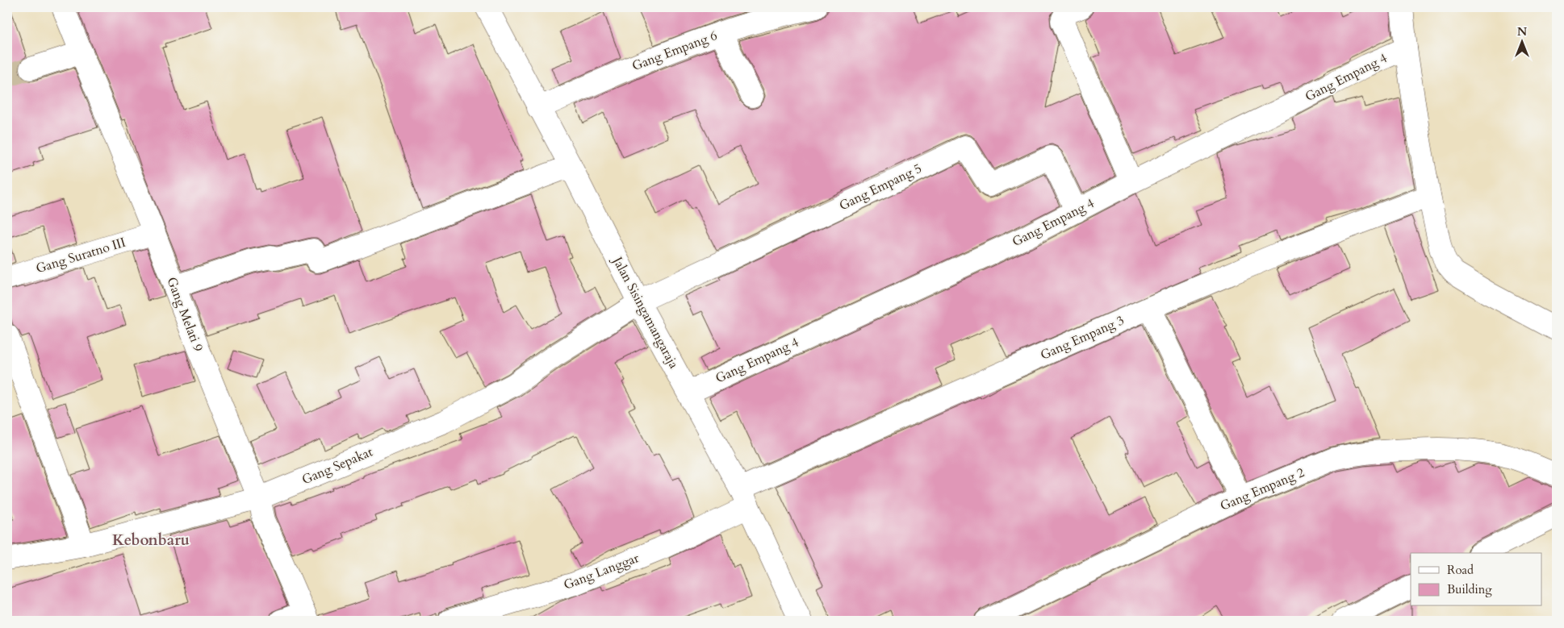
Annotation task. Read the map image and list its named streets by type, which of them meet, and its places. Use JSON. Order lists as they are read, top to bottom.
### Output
{
  "streets": {
    "main road": [
      "Gang Empang 6",
      "Gang Empang 4",
      "Gang Empang 5",
      "Gang Suratno III",
      "Jalan Sisingamangaraja",
      "Gang Melati 9",
      "Gang Empang 3",
      "Gang Sepakat",
      "Gang Empang 2",
      "Gang Langgar"
    ]
  },
  "crossings": [
    ["Gang Empang 6", "Jalan Sisingamangaraja"],
    ["Gang Empang 4", "Gang Empang 5"],
    ["Gang Empang 4", "Jalan Sisingamangaraja"],
    ["Gang Empang 5", "Jalan Sisingamangaraja"],
    ["Gang Empang 5", "Gang Sepakat"],
    ["Gang Suratno III", "Gang Melati 9"],
    ["Jalan Sisingamangaraja", "Gang Empang 3"],
    ["Jalan Sisingamangaraja", "Gang Sepakat"],
    ["Jalan Sisingamangaraja", "Gang Langgar"],
    ["Gang Melati 9", "Gang Sepakat"],
    ["Gang Empang 3", "Gang Langgar"]
  ],
  "districts": ["Kebonbaru"],
  "legend": ["Road", "Building"],
  "north": "top"
}
